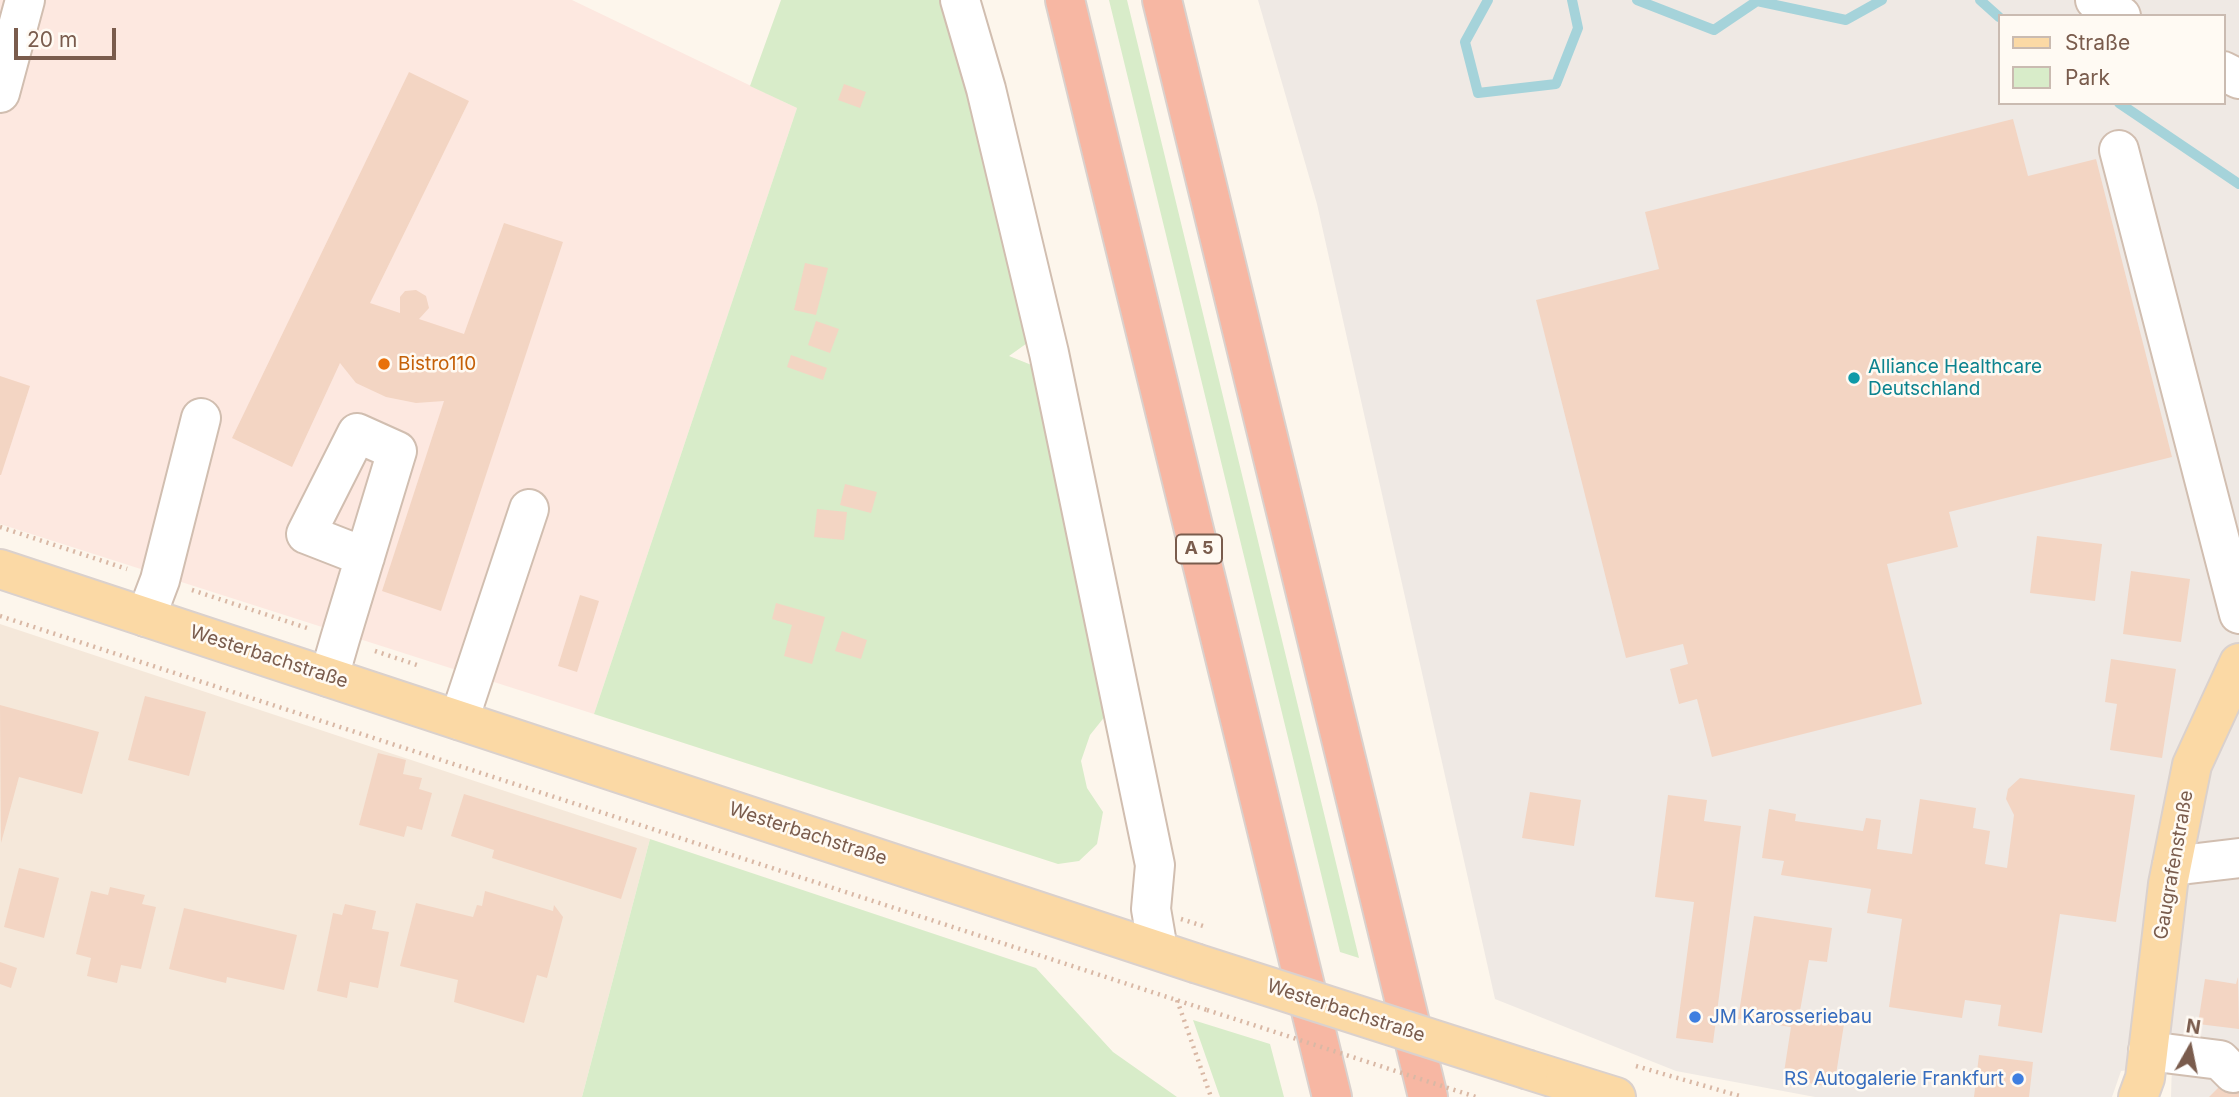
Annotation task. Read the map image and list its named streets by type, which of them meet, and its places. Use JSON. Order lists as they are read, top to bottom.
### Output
{
  "streets": {
    "highway": ["A 5"],
    "main road": ["Westerbachstraße", "Gaugrafenstraße"]
  },
  "places": [
    "Bistro110",
    "Alliance Healthcare Deutschland",
    "JM Karosseriebau",
    "RS Autogalerie Frankfurt"
  ],
  "legend": ["Straße", "Park"],
  "scale_bar": "20 m",
  "north": "top"
}
